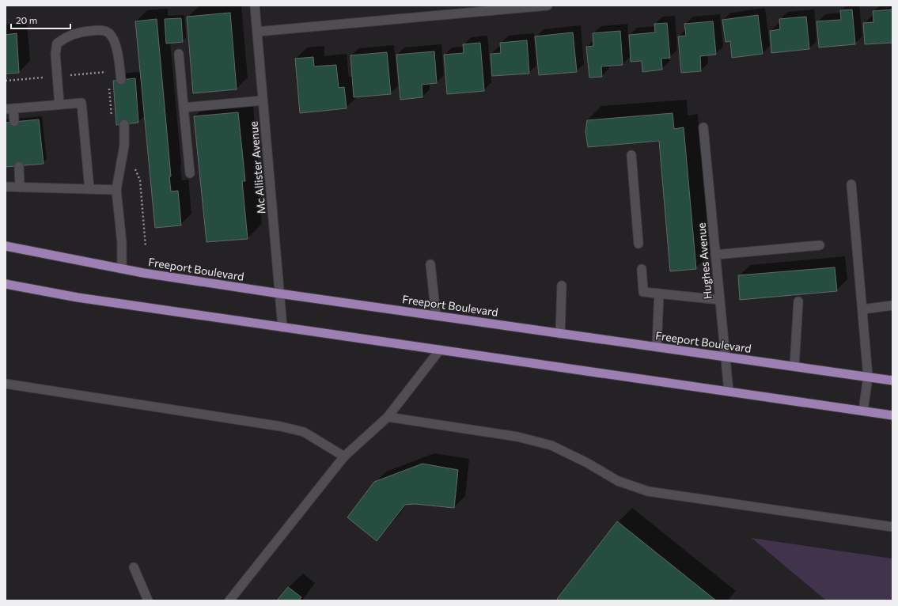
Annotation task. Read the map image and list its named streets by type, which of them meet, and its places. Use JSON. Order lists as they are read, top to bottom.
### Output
{
  "streets": {
    "main road": ["Freeport Boulevard"],
    "street": ["Mc Allister Avenue", "Hughes Avenue"]
  },
  "crossings": [
    ["Mc Allister Avenue", "Freeport Boulevard"],
    ["Hughes Avenue", "Freeport Boulevard"]
  ],
  "scale_bar": "20 m"
}
